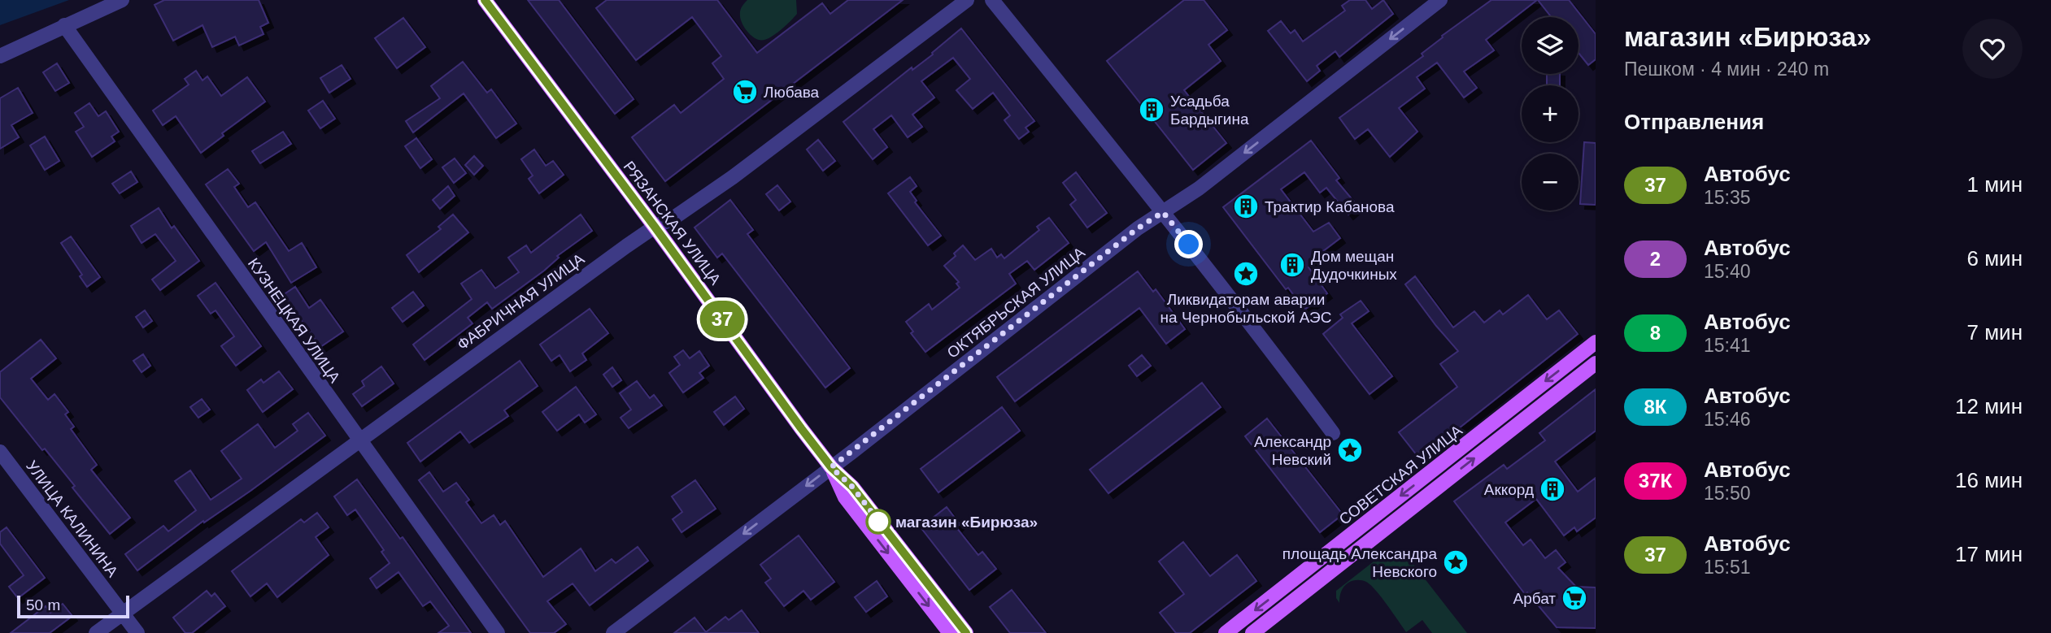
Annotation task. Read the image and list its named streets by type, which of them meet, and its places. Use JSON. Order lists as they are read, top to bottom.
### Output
{
  "streets": {
    "main road": ["РЯЗАНСКАЯ УЛИЦА", "СОВЕТСКАЯ УЛИЦА"],
    "street": [
      "ФАБРИЧНАЯ УЛИЦА",
      "ОКТЯБРЬСКАЯ УЛИЦА",
      "КУЗНЕЦКАЯ УЛИЦА",
      "УЛИЦА КАЛИНИНА"
    ]
  },
  "crossings": [
    ["РЯЗАНСКАЯ УЛИЦА", "ФАБРИЧНАЯ УЛИЦА"],
    ["РЯЗАНСКАЯ УЛИЦА", "ОКТЯБРЬСКАЯ УЛИЦА"],
    ["ФАБРИЧНАЯ УЛИЦА", "КУЗНЕЦКАЯ УЛИЦА"],
    ["ФАБРИЧНАЯ УЛИЦА", "УЛИЦА КАЛИНИНА"]
  ],
  "one_way": ["ОКТЯБРЬСКАЯ УЛИЦА"],
  "places": {
    "supermarket": ["Любава", "Арбат"],
    "building": [
      "Усадьба Бардыгина",
      "Трактир Кабанова",
      "Дом мещан Дудочкиных",
      "Аккорд"
    ],
    "place": ["Ликвидаторам аварии на Чернобыльской АЭС", "Александр Невский", "площадь Александра Невского"],
    "other": ["магазин «Бирюза»"]
  },
  "lines": ["bus line 37"],
  "scale_bar": "50 m",
  "page": {
    "on_map": "37",
    "heading": [
      ["магазин «Бирюза»", "Пешком · 4 мин · 240 m"],
      "Отправления"
    ],
    "map_buttons": ["+", "−"],
    "list": [
      {
        "mark": "37",
        "name": "Автобус",
        "note": "15:35",
        "value": "1 мин"
      },
      {
        "mark": "2",
        "name": "Автобус",
        "note": "15:40",
        "value": "6 мин"
      },
      {
        "mark": "8",
        "name": "Автобус",
        "note": "15:41",
        "value": "7 мин"
      },
      {
        "mark": "8К",
        "name": "Автобус",
        "note": "15:46",
        "value": "12 мин"
      },
      {
        "mark": "37К",
        "name": "Автобус",
        "note": "15:50",
        "value": "16 мин"
      },
      {
        "mark": "37",
        "name": "Автобус",
        "note": "15:51",
        "value": "17 мин"
      }
    ],
    "scale": "50 m"
  }
}
